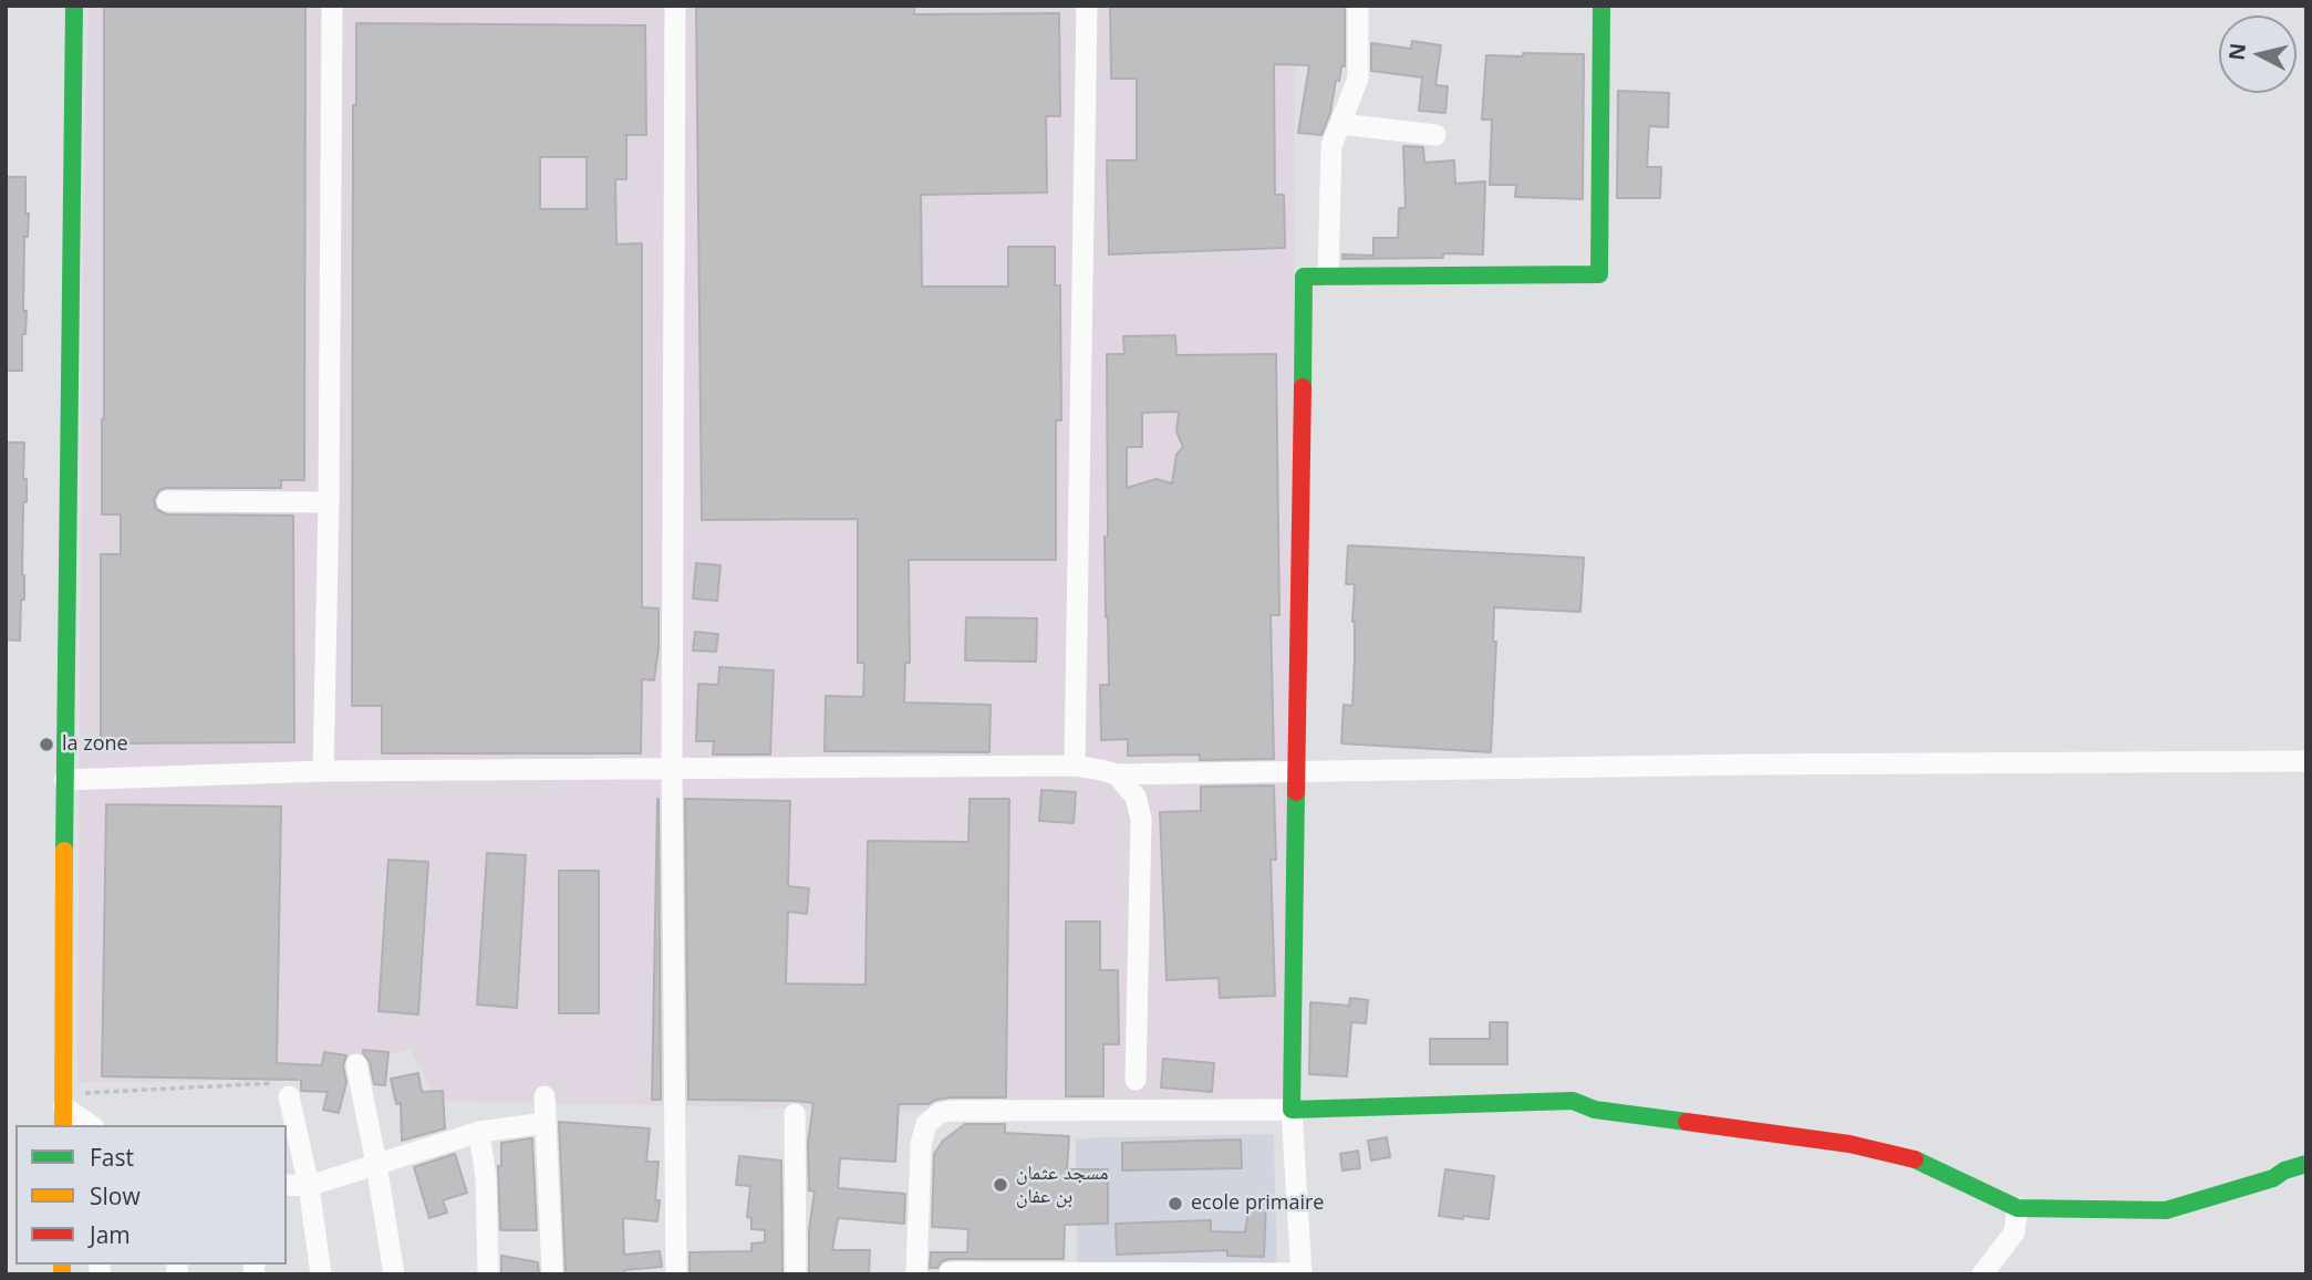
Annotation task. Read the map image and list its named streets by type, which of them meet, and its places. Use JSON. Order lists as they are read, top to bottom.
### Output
{
  "places": ["la zone", "مسجد عثمان بن عفان", "ecole primaire"],
  "legend": ["Fast", "Slow", "Jam"],
  "north": "left"
}
